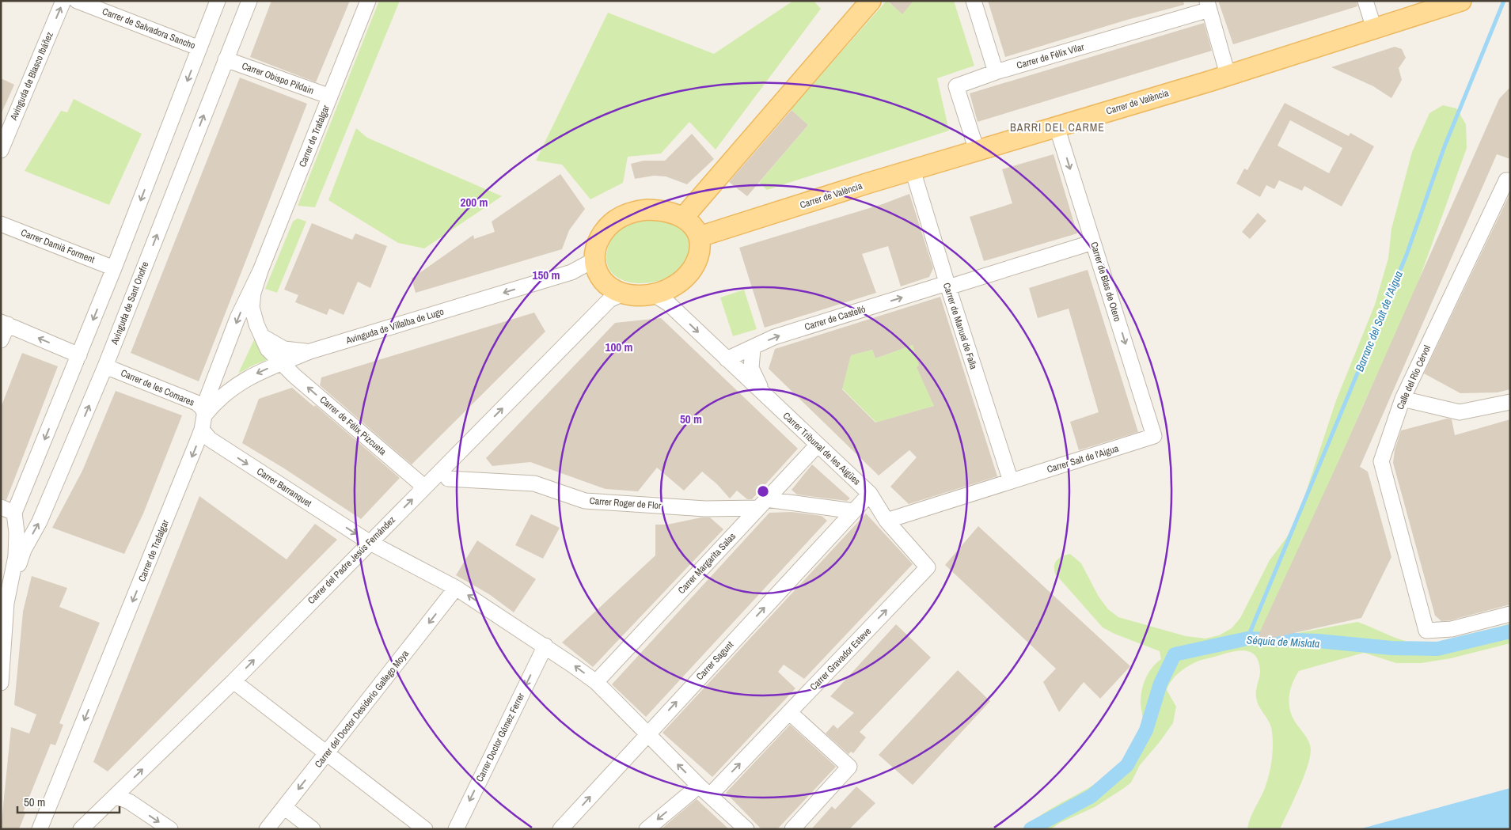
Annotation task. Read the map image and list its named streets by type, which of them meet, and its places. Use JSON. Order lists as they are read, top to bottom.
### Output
{
  "streets": {
    "main road": ["Carrer de València"],
    "street": [
      "Carrer de Salvadora Sancho",
      "Carrer de Félix Vilar",
      "Avinguda de Blasco Ibáñez",
      "Carrer Obispo Pildain",
      "Carrer de Trafalgar",
      "Carrer Damià Forment",
      "Carrer de Blas de Otero",
      "Avinguda de Sant Onofre",
      "Carrer de Castelló",
      "Avinguda de Villalba de Lugo",
      "Carrer de Manuel de Falla",
      "Calle del Río Cérvol",
      "Carrer de les Comares",
      "Carrer de Félix Pizcueta",
      "Carrer Tribunal de les Aigües",
      "Carrer Salt de l'Aigua",
      "Carrer Barranquet",
      "Carrer Roger de Flor",
      "Carrer del Padre Jesús Fernández",
      "Carrer Margarita Salas",
      "Carrer Gravador Esteve",
      "Carrer Sagunt",
      "Carrer del Doctor Desiderio Gallego Moya",
      "Carrer Doctor Gómez Ferrer"
    ]
  },
  "crossings": [
    ["Carrer de Salvadora Sancho", "Avinguda de Sant Onofre"],
    ["Carrer de Félix Vilar", "Carrer de València"],
    ["Carrer Obispo Pildain", "Carrer de Trafalgar"],
    ["Carrer Obispo Pildain", "Avinguda de Sant Onofre"],
    ["Carrer de València", "Carrer de Blas de Otero"],
    ["Carrer de València", "Avinguda de Villalba de Lugo"],
    ["Carrer de València", "Carrer de Manuel de Falla"],
    ["Carrer de València", "Carrer Tribunal de les Aigües"],
    ["Carrer de València", "Carrer del Padre Jesús Fernández"],
    ["Carrer de Trafalgar", "Avinguda de Villalba de Lugo"],
    ["Carrer de Trafalgar", "Carrer de les Comares"],
    ["Carrer de Trafalgar", "Carrer de Félix Pizcueta"],
    ["Carrer de Trafalgar", "Carrer Barranquet"],
    ["Carrer Damià Forment", "Avinguda de Sant Onofre"],
    ["Carrer de Blas de Otero", "Carrer de Castelló"],
    ["Carrer de Blas de Otero", "Carrer Salt de l'Aigua"],
    ["Avinguda de Sant Onofre", "Carrer de les Comares"],
    ["Carrer de Castelló", "Carrer de Manuel de Falla"],
    ["Carrer de Castelló", "Carrer Tribunal de les Aigües"],
    ["Avinguda de Villalba de Lugo", "Carrer de les Comares"],
    ["Avinguda de Villalba de Lugo", "Carrer de Félix Pizcueta"],
    ["Avinguda de Villalba de Lugo", "Carrer Tribunal de les Aigües"],
    ["Avinguda de Villalba de Lugo", "Carrer del Padre Jesús Fernández"],
    ["Carrer de Manuel de Falla", "Carrer Salt de l'Aigua"],
    ["Carrer de Félix Pizcueta", "Carrer del Padre Jesús Fernández"],
    ["Carrer Tribunal de les Aigües", "Carrer del Padre Jesús Fernández"],
    ["Carrer Tribunal de les Aigües", "Carrer Margarita Salas"],
    ["Carrer Tribunal de les Aigües", "Carrer Gravador Esteve"],
    ["Carrer Tribunal de les Aigües", "Carrer Sagunt"],
    ["Carrer Barranquet", "Carrer del Padre Jesús Fernández"],
    ["Carrer Barranquet", "Carrer Margarita Salas"],
    ["Carrer Barranquet", "Carrer Gravador Esteve"],
    ["Carrer Barranquet", "Carrer Sagunt"],
    ["Carrer Barranquet", "Carrer del Doctor Desiderio Gallego Moya"],
    ["Carrer Barranquet", "Carrer Doctor Gómez Ferrer"],
    ["Carrer Roger de Flor", "Carrer Margarita Salas"],
    ["Carrer Roger de Flor", "Carrer Sagunt"]
  ],
  "one_way": [
    "Avinguda de Blasco Ibáñez",
    "Carrer de Trafalgar",
    "Carrer de Blas de Otero",
    "Carrer de Castelló",
    "Avinguda de Villalba de Lugo",
    "Carrer de Félix Pizcueta",
    "Carrer del Padre Jesús Fernández",
    "Carrer Sagunt",
    "Carrer del Doctor Desiderio Gallego Moya",
    "Carrer Doctor Gómez Ferrer"
  ],
  "districts": ["BARRI DEL CARME"],
  "water": ["Barranc del Salt de l'Aigua", "Séquia de Mislata"],
  "scale_bar": "50 m",
  "rings": [
    "200 m",
    "150 m",
    "100 m",
    "50 m"
  ]
}
